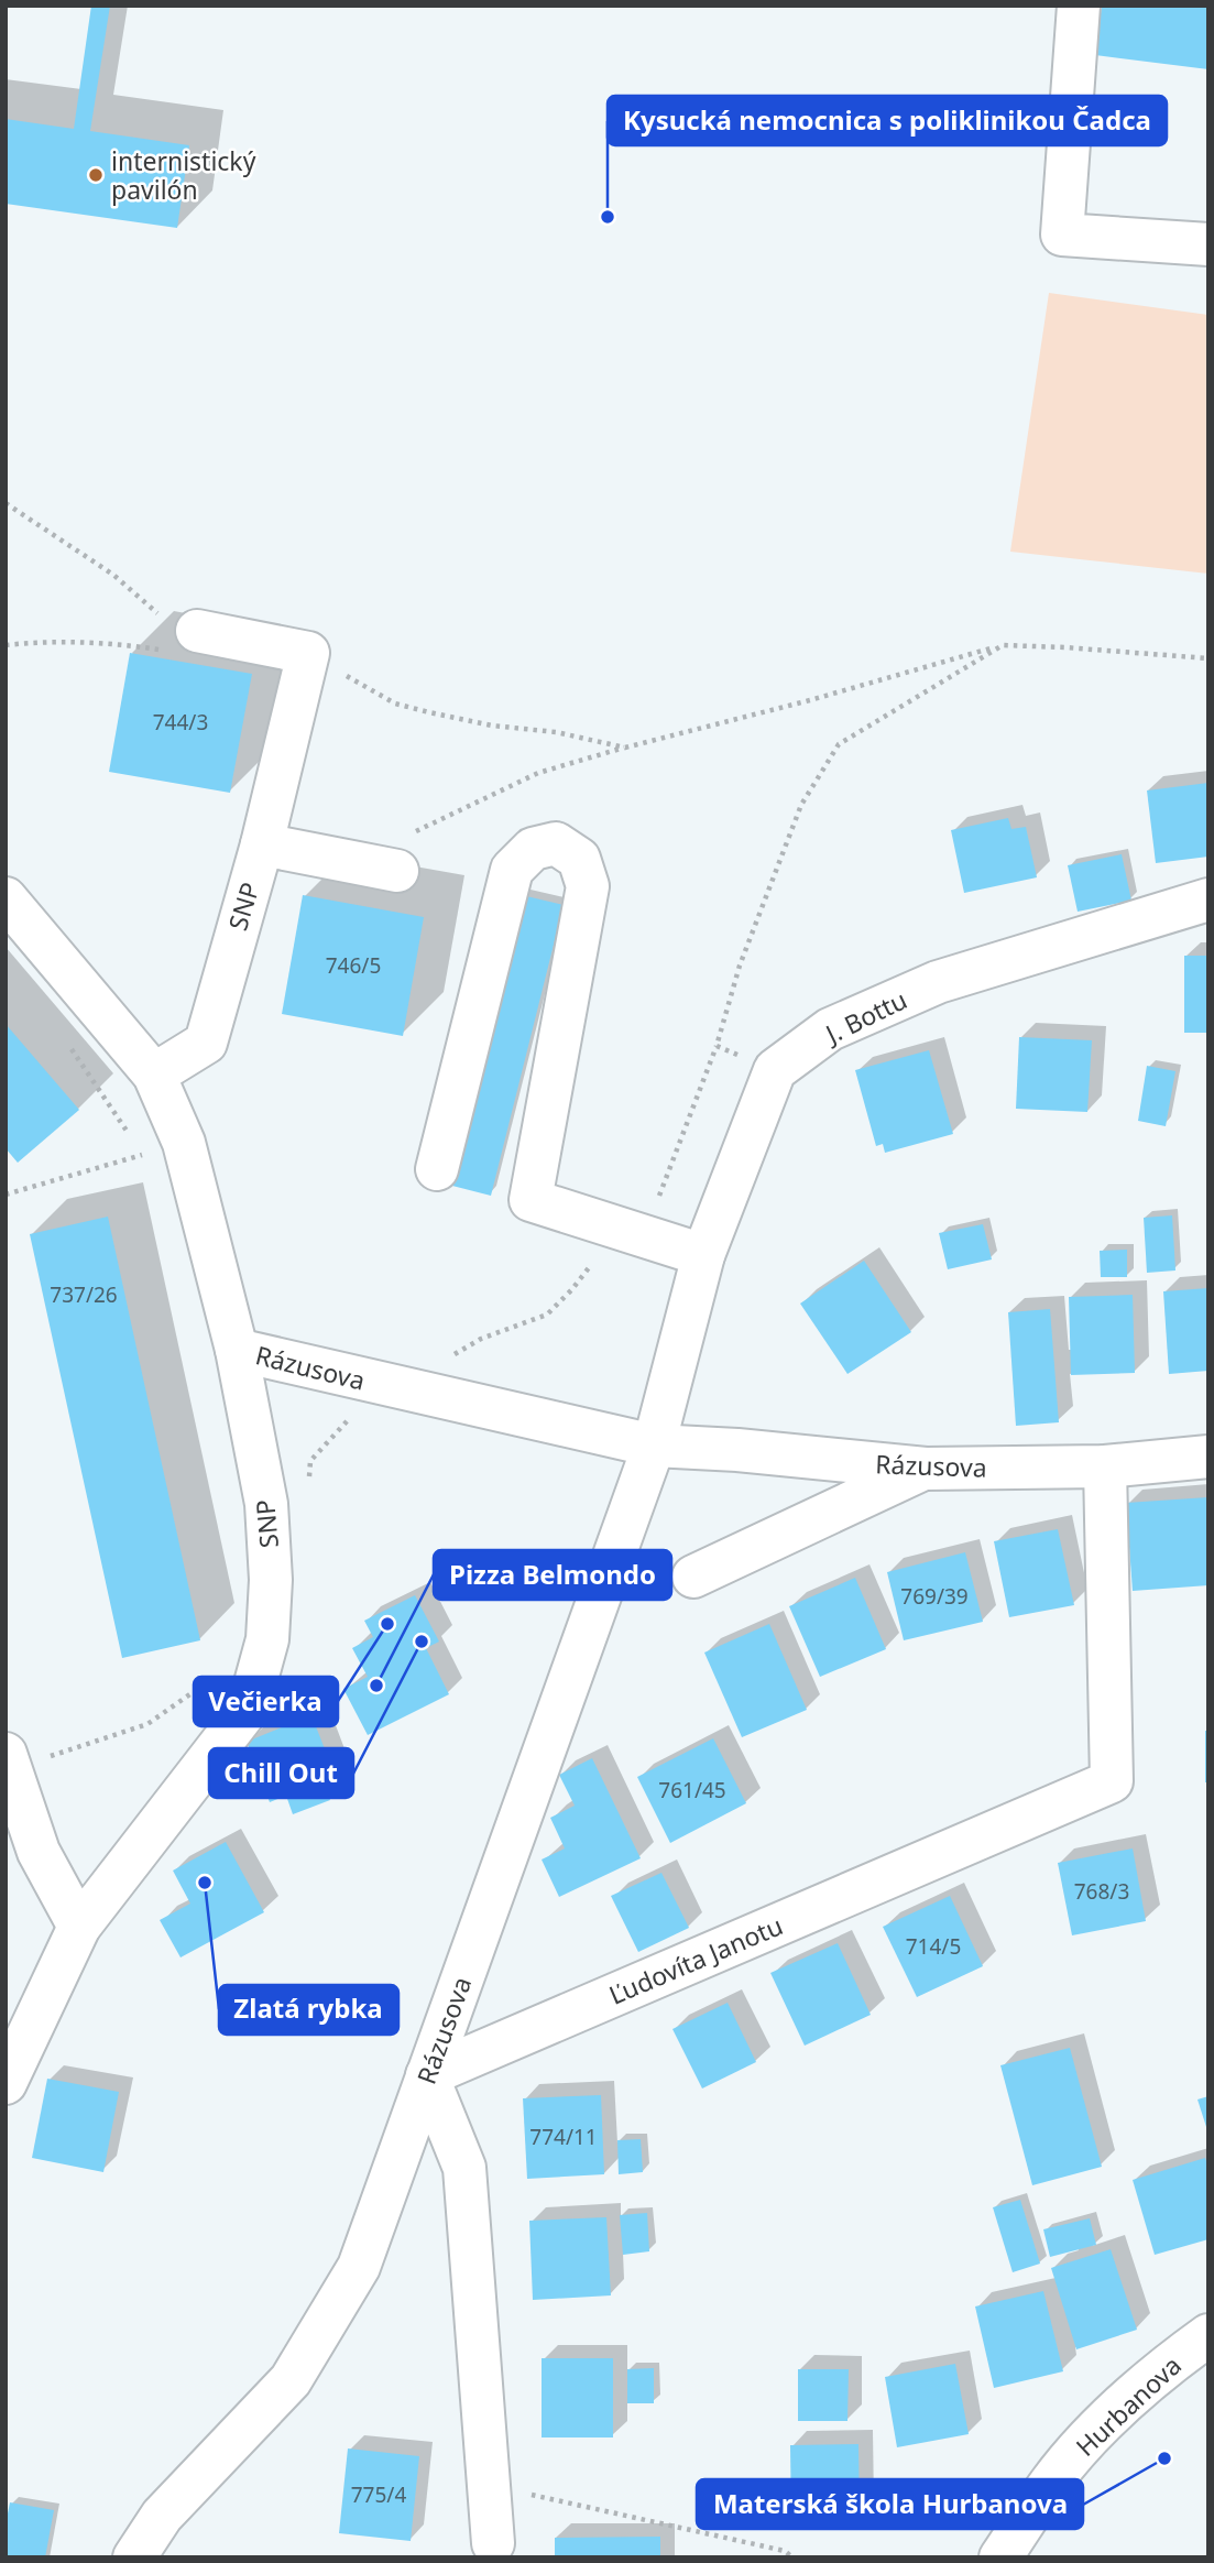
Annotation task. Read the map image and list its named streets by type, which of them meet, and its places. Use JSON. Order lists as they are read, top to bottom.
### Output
{
  "streets": {
    "street": [
      "SNP",
      "J. Bottu",
      "Rázusova",
      "Ľudovíta Janotu",
      "Hurbanova"
    ]
  },
  "crossings": [
    ["SNP", "Rázusova"],
    ["Rázusova", "Ľudovíta Janotu"]
  ],
  "places": [
    "internistický pavilón",
    "Kysucká nemocnica s poliklinikou Čadca",
    "Večierka",
    "Chill Out",
    "Pizza Belmondo",
    "Zlatá rybka",
    "Materská škola Hurbanova"
  ],
  "house_numbers": [
    "744/3",
    "746/5",
    "737/26",
    "769/39",
    "761/45",
    "768/3",
    "714/5",
    "774/11",
    "775/4"
  ]
}
